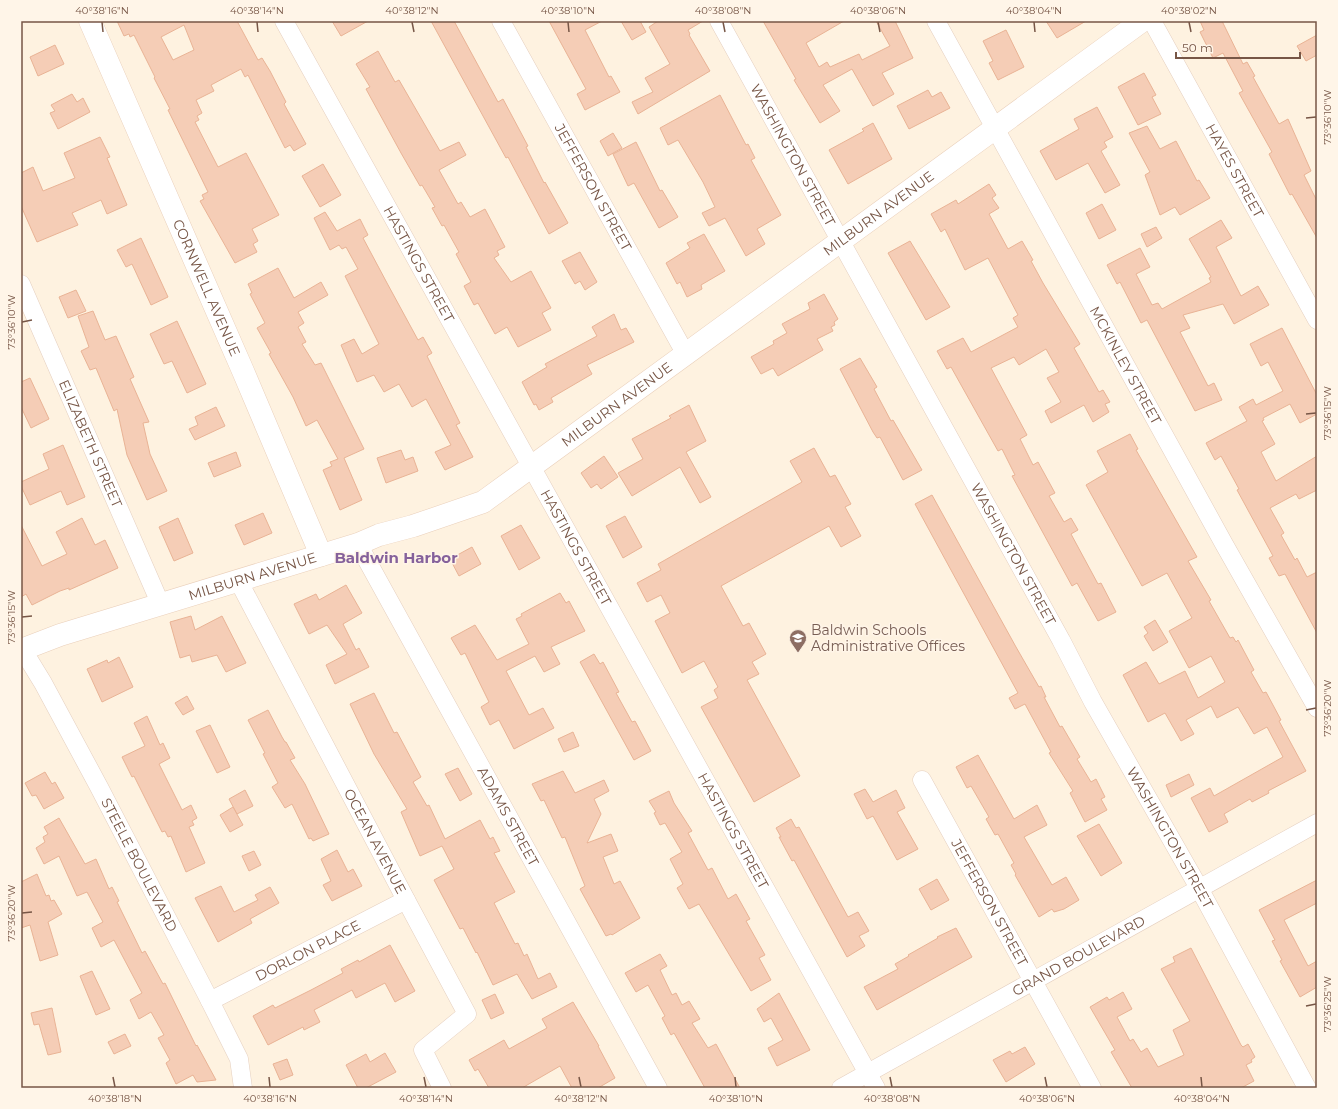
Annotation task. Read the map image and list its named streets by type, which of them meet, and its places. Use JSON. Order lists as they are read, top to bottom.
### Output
{
  "streets": {
    "main road": ["MILBURN AVENUE", "CORNWELL AVENUE"],
    "street": [
      "WASHINGTON STREET",
      "HAYES STREET",
      "JEFFERSON STREET",
      "HASTINGS STREET",
      "MCKINLEY STREET",
      "ELIZABETH STREET",
      "ADAMS STREET",
      "OCEAN AVENUE",
      "STEELE BOULEVARD",
      "DORLON PLACE",
      "GRAND BOULEVARD"
    ]
  },
  "crossings": [
    ["WASHINGTON STREET", "MILBURN AVENUE"],
    ["WASHINGTON STREET", "GRAND BOULEVARD"],
    ["JEFFERSON STREET", "MILBURN AVENUE"],
    ["JEFFERSON STREET", "GRAND BOULEVARD"],
    ["MILBURN AVENUE", "HASTINGS STREET"],
    ["MILBURN AVENUE", "CORNWELL AVENUE"],
    ["MILBURN AVENUE", "MCKINLEY STREET"],
    ["MILBURN AVENUE", "ELIZABETH STREET"],
    ["MILBURN AVENUE", "ADAMS STREET"],
    ["MILBURN AVENUE", "OCEAN AVENUE"],
    ["MILBURN AVENUE", "STEELE BOULEVARD"],
    ["HASTINGS STREET", "GRAND BOULEVARD"],
    ["OCEAN AVENUE", "DORLON PLACE"],
    ["STEELE BOULEVARD", "DORLON PLACE"]
  ],
  "districts": ["Baldwin Harbor"],
  "places": {
    "school or university": ["Baldwin Schools Administrative Offices"]
  },
  "scale_bar": "50 m",
  "coordinates": [
    "40°38'16\"N",
    "40°38'14\"N",
    "40°38'12\"N",
    "40°38'10\"N",
    "40°38'08\"N",
    "40°38'06\"N",
    "40°38'04\"N",
    "40°38'02\"N",
    "73°36'10\"W",
    "73°36'15\"W",
    "73°36'20\"W",
    "73°36'25\"W",
    "40°38'18\"N"
  ]
}
